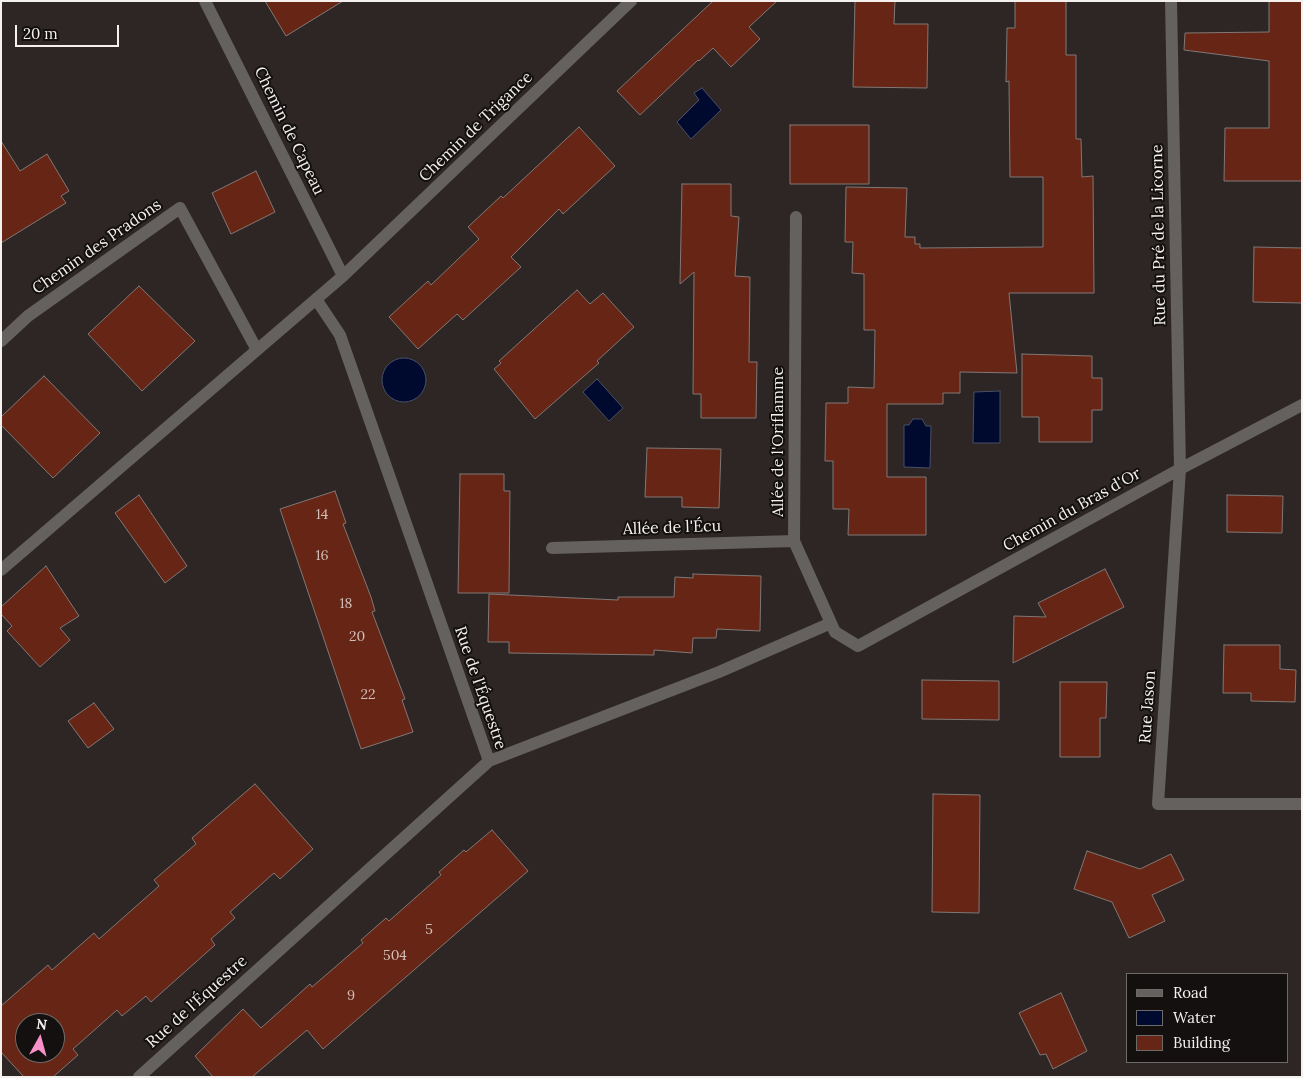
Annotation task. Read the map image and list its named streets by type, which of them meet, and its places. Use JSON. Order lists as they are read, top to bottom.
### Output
{
  "streets": {
    "street": [
      "Chemin de Trigance",
      "Chemin de Capeau",
      "Rue du Pré de la Licorne",
      "Chemin des Pradons",
      "Allée de l'Oriflamme",
      "Chemin du Bras d'Or",
      "Allée de l'Écu",
      "Rue de l'Équestre",
      "Rue Jason"
    ]
  },
  "crossings": [
    ["Chemin de Trigance", "Chemin de Capeau"],
    ["Chemin de Trigance", "Chemin des Pradons"],
    ["Chemin de Trigance", "Rue de l'Équestre"],
    ["Rue du Pré de la Licorne", "Chemin du Bras d'Or"],
    ["Rue du Pré de la Licorne", "Rue Jason"],
    ["Allée de l'Oriflamme", "Chemin du Bras d'Or"],
    ["Allée de l'Oriflamme", "Allée de l'Écu"],
    ["Chemin du Bras d'Or", "Rue Jason"]
  ],
  "house_numbers": [
    "14",
    "16",
    "18",
    "20",
    "22",
    "5",
    "504",
    "9"
  ],
  "legend": ["Road", "Water", "Building"],
  "scale_bar": "20 m",
  "north": "top"
}
